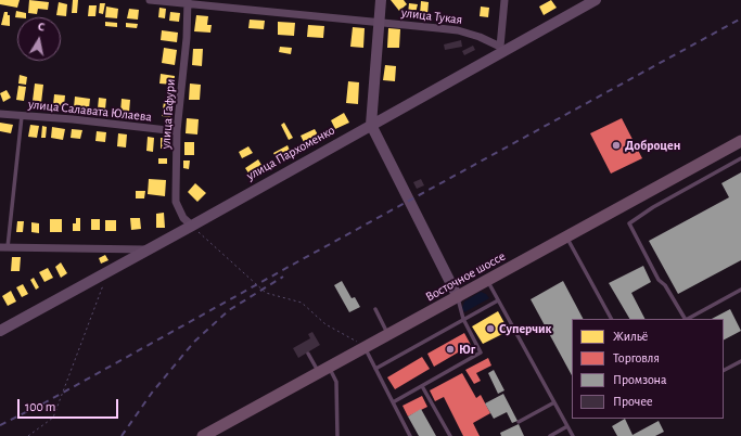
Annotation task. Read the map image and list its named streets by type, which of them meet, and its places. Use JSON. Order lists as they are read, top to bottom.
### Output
{
  "streets": {
    "main road": ["улица Пархоменко", "Восточное шоссе"],
    "street": ["улица Тукая", "улица Салавата Юлаева", "улица Гафури"]
  },
  "crossings": [
    ["улица Тукая", "улица Гафури"],
    ["улица Тукая", "улица Пархоменко"],
    ["улица Салавата Юлаева", "улица Гафури"],
    ["улица Гафури", "улица Пархоменко"]
  ],
  "places": ["Доброцен", "Суперчик", "Юг"],
  "legend": [
    "Жильё",
    "Торговля",
    "Промзона",
    "Прочее"
  ],
  "scale_bar": "100 m",
  "north": "top"
}
